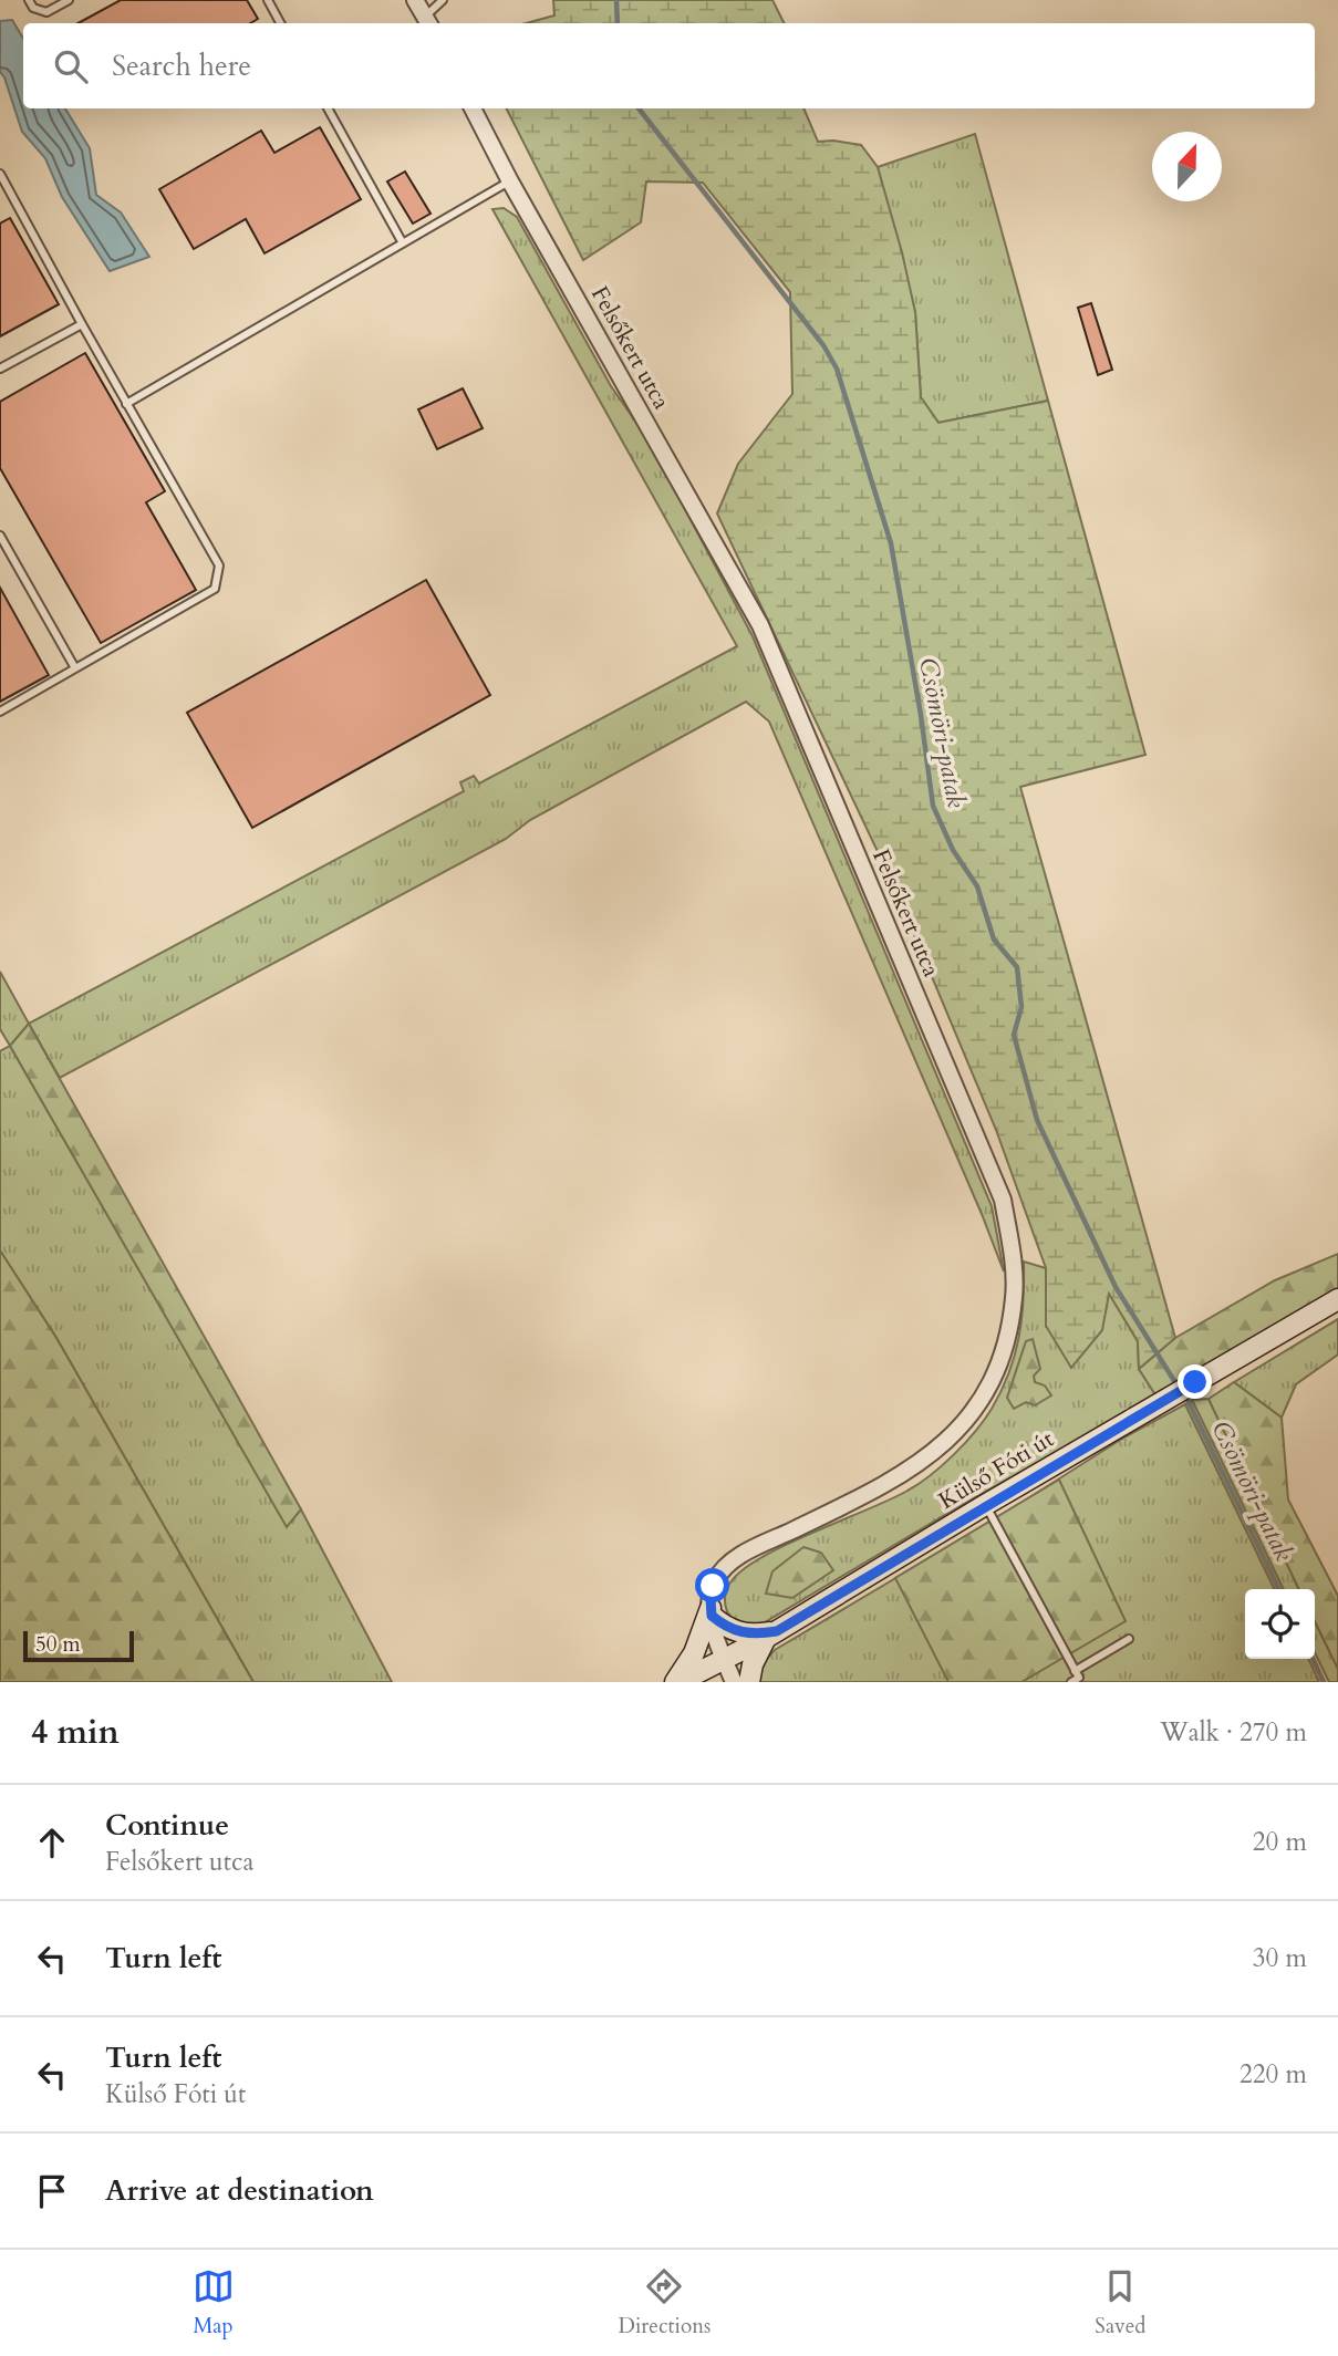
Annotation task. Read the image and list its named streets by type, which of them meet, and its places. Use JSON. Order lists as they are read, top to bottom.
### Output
{
  "streets": {
    "main road": ["Külső Fóti út"],
    "street": ["Felsőkert utca"]
  },
  "water": ["Csömöri-patak"],
  "scale_bar": "50 m",
  "north": "top",
  "page": {
    "search": "Search here",
    "scale": "50 m",
    "heading": ["4 min", "Walk · 270 m"],
    "list": [
      ["Continue", "Felsőkert utca", "20 m"],
      ["Turn left", "30 m"],
      ["Turn left", "Külső Fóti út", "220 m"],
      "Arrive at destination"
    ],
    "nav": ["Map", "Directions", "Saved"]
  }
}
